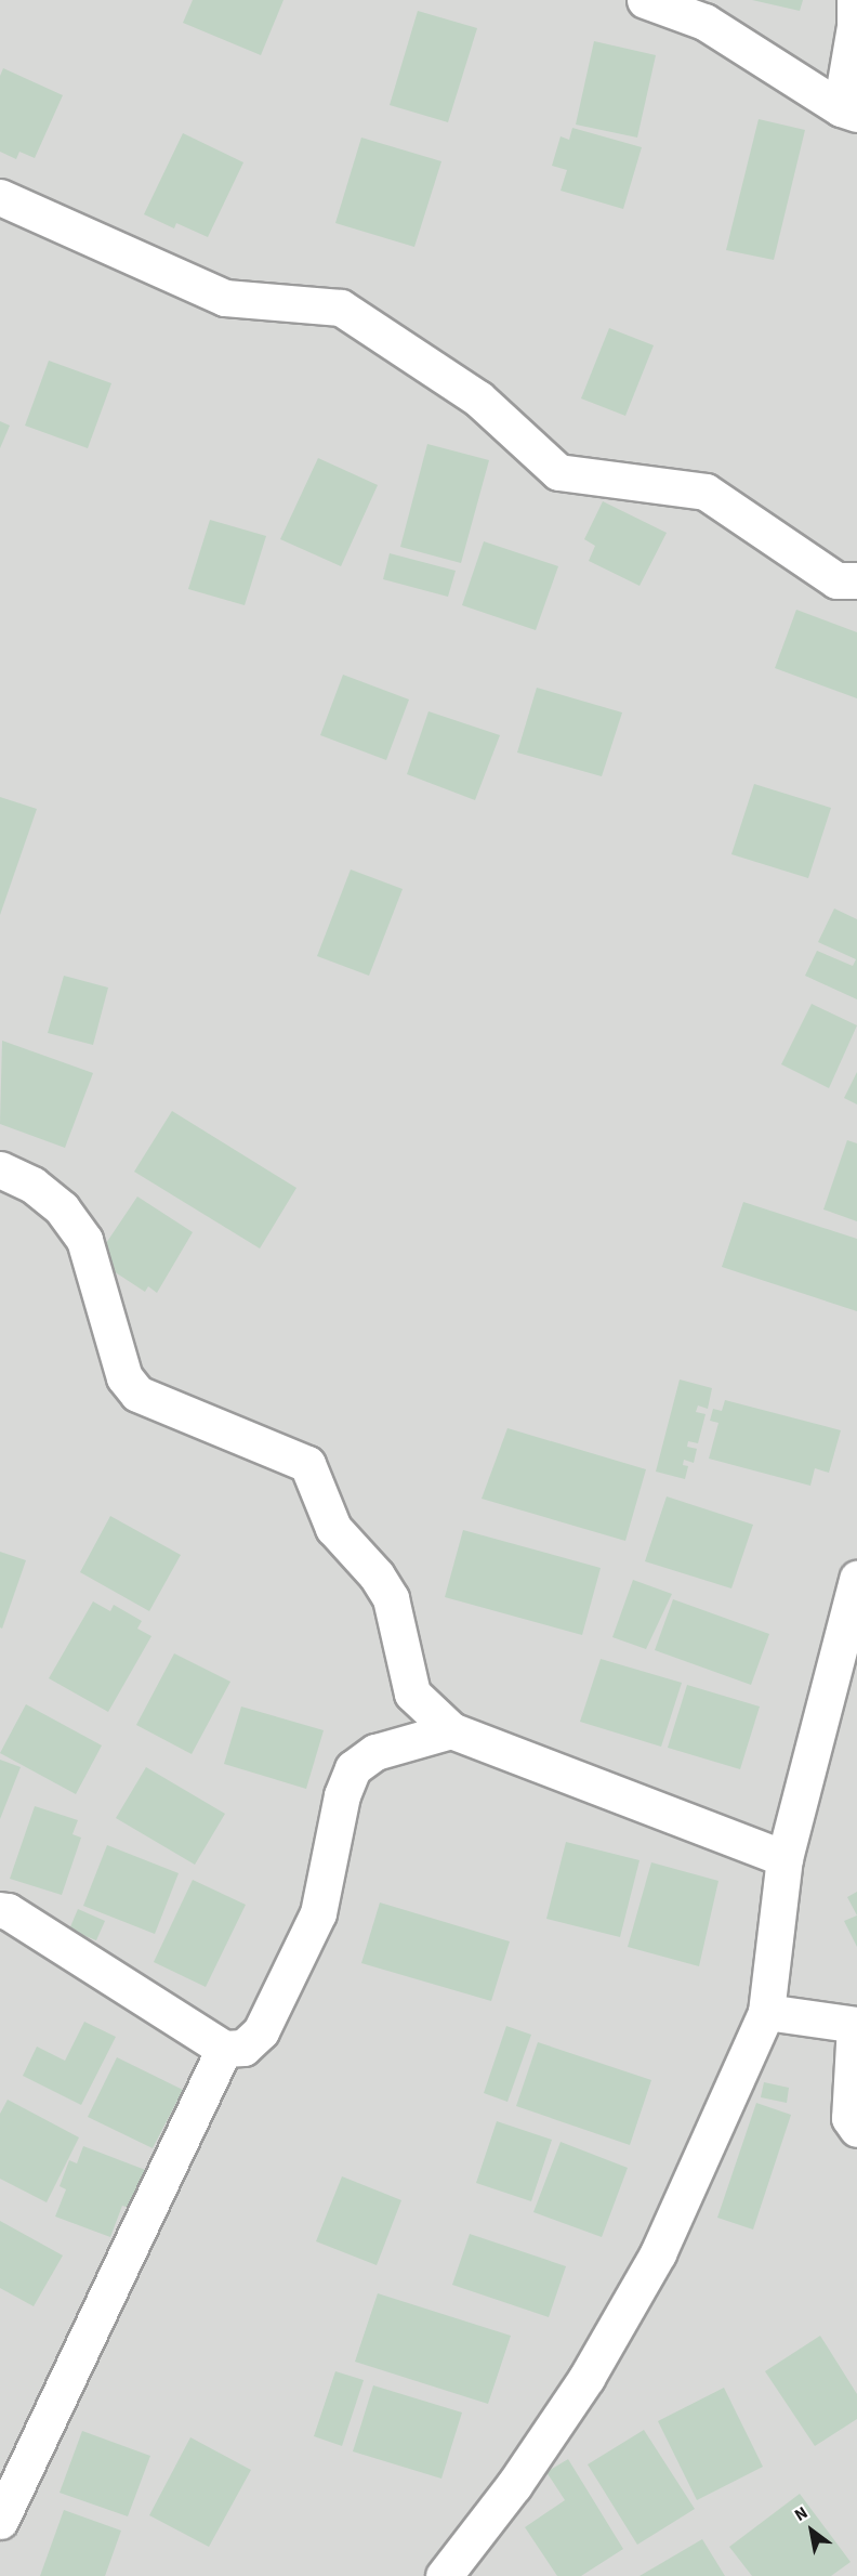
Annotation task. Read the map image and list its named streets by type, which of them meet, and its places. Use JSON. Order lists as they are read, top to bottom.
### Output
{
  "north": "top left"
}
